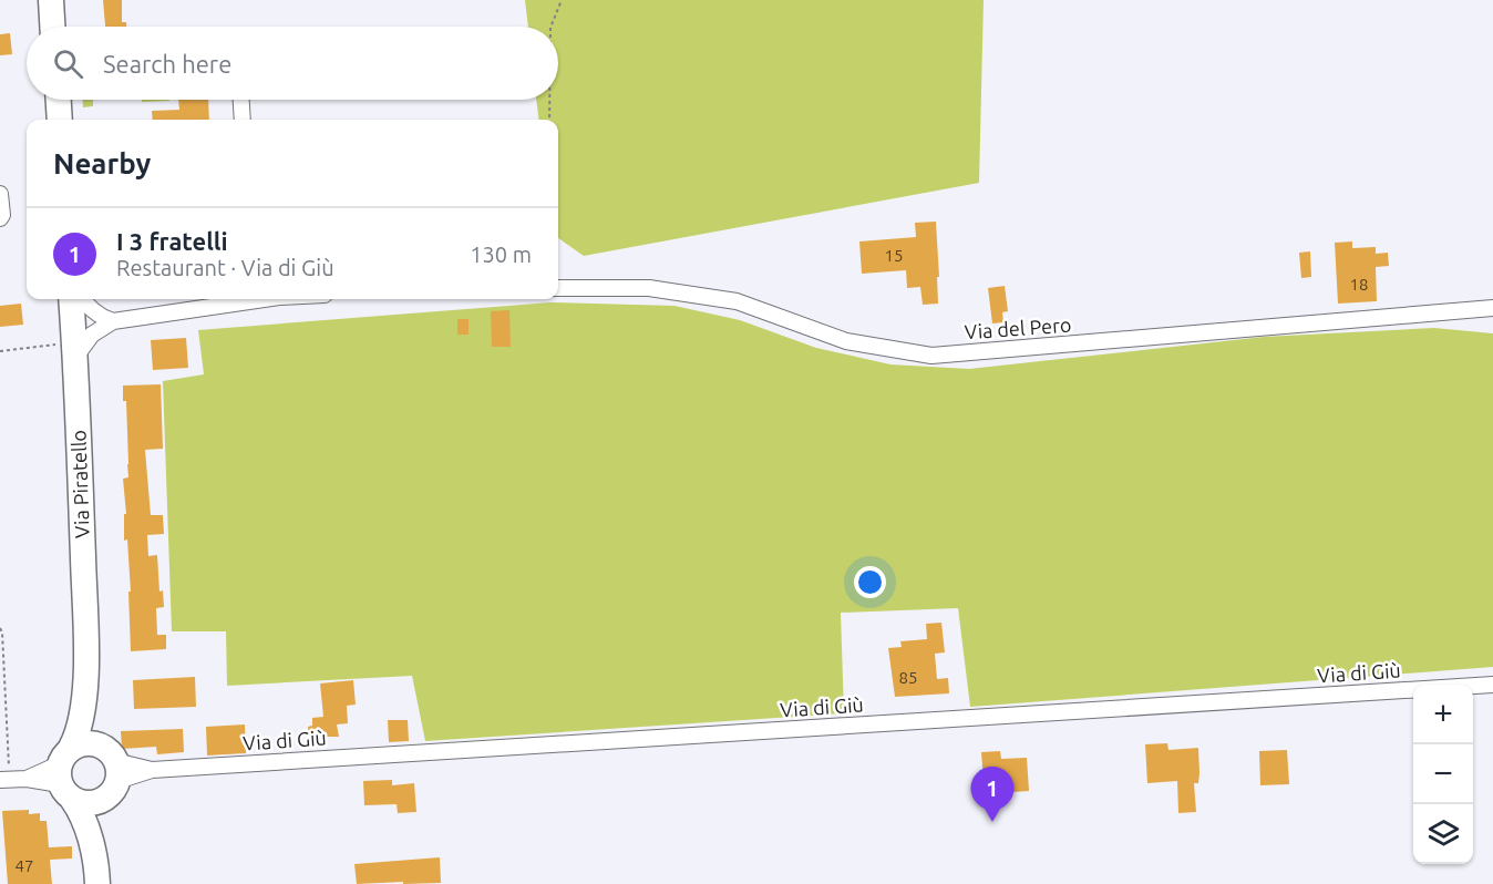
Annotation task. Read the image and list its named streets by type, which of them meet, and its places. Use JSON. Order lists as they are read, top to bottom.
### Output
{
  "streets": {
    "main road": ["Via Piratello"],
    "street": ["Via del Pero", "Via di Giù"]
  },
  "crossings": [
    ["Via Piratello", "Via di Giù"]
  ],
  "house_numbers": [
    "15",
    "18",
    "85",
    "47"
  ],
  "page": {
    "search": "Search here",
    "heading": "Nearby",
    "list": [
      {
        "mark": "1",
        "name": "I 3 fratelli",
        "note": "Restaurant · Via di Giù",
        "value": "130 m"
      }
    ],
    "map_buttons": ["+", "−"],
    "pins": "1"
  }
}
